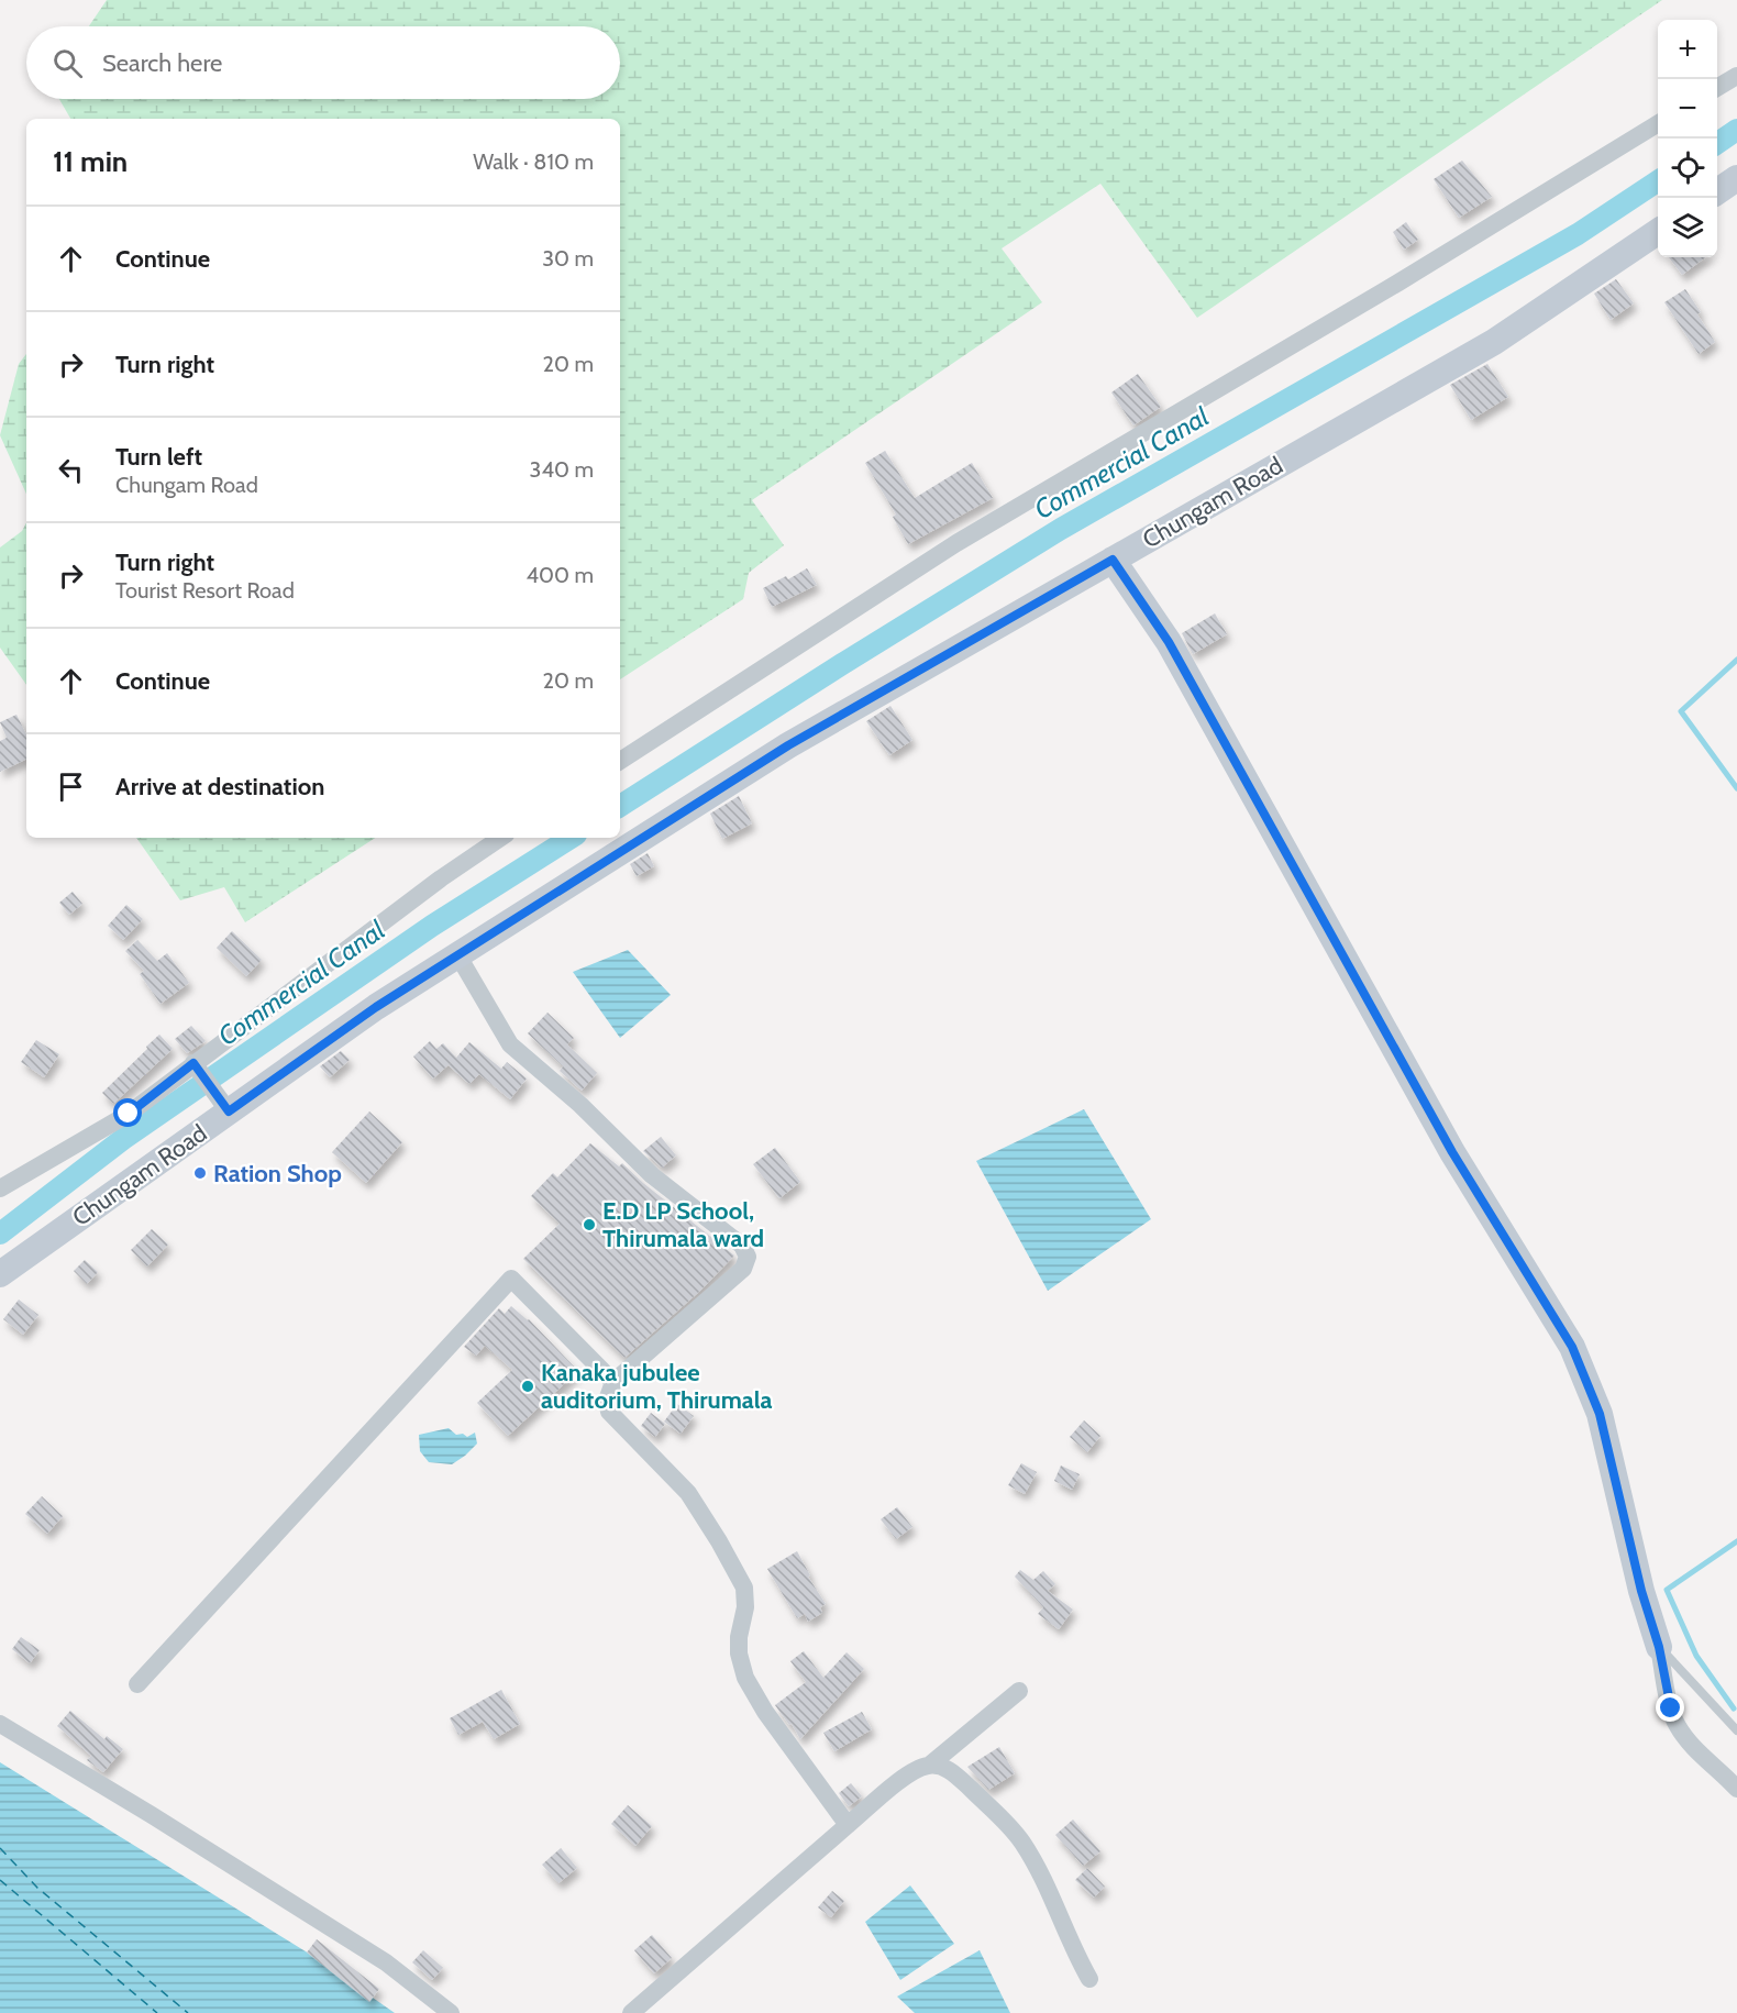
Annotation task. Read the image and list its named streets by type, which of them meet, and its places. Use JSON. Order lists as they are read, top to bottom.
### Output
{
  "streets": {
    "main road": ["Chungam Road"]
  },
  "water": ["Commercial Canal"],
  "places": ["Ration Shop", "E.D LP School, Thirumala ward", "Kanaka jubulee auditorium, Thirumala"],
  "page": {
    "map_buttons": ["+", "−"],
    "search": "Search here",
    "heading": ["11 min", "Walk · 810 m"],
    "list": [
      ["Continue", "30 m"],
      ["Turn right", "20 m"],
      ["Turn left", "Chungam Road", "340 m"],
      ["Turn right", "Tourist Resort Road", "400 m"],
      ["Continue", "20 m"],
      "Arrive at destination"
    ]
  }
}
